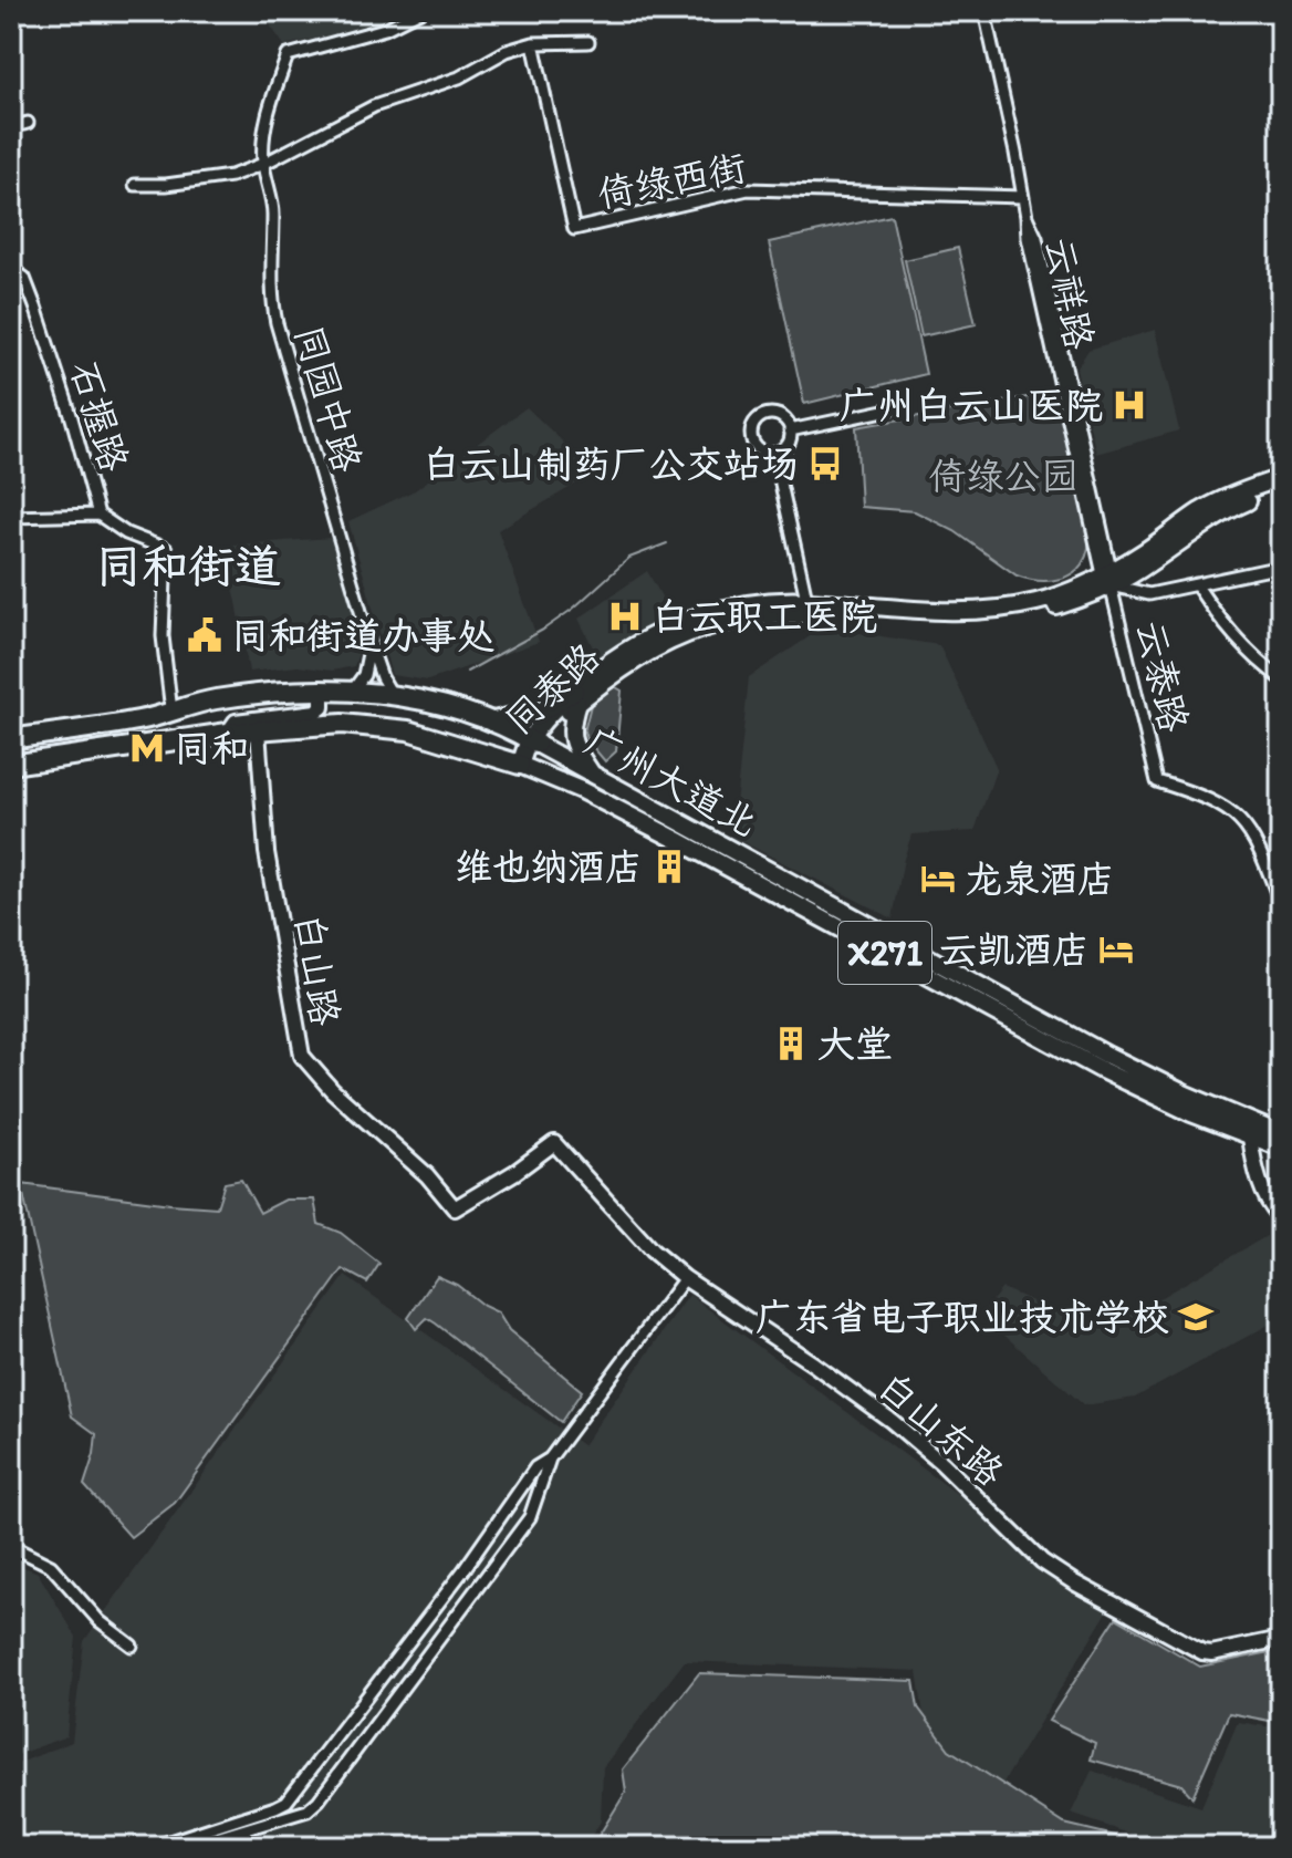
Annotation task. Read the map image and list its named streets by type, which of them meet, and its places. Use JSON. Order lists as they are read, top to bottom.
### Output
{
  "streets": {
    "highway": ["广州大道北", "X271"],
    "main road": ["同泰路"],
    "street": [
      "倚绿西街",
      "云祥路",
      "同园中路",
      "石握路",
      "云泰路",
      "白山路",
      "白山东路"
    ]
  },
  "crossings": [
    ["倚绿西街", "云祥路"],
    ["云祥路", "云泰路"],
    ["云祥路", "同泰路"],
    ["同园中路", "广州大道北"],
    ["石握路", "广州大道北"],
    ["云泰路", "同泰路"],
    ["同泰路", "广州大道北"],
    ["广州大道北", "X271"],
    ["广州大道北", "白山路"],
    ["白山路", "白山东路"]
  ],
  "districts": ["同和街道"],
  "parks": ["倚绿公园"],
  "places": {
    "hospital": ["广州白云山医院", "白云职工医院"],
    "bus stop": ["白云山制药厂公交站场"],
    "public building": ["同和街道办事处"],
    "metro station": ["同和"],
    "building": ["维也纳酒店", "大堂"],
    "hotel": ["龙泉酒店", "云凯酒店"],
    "school or university": ["广东省电子职业技术学校"]
  }
}
